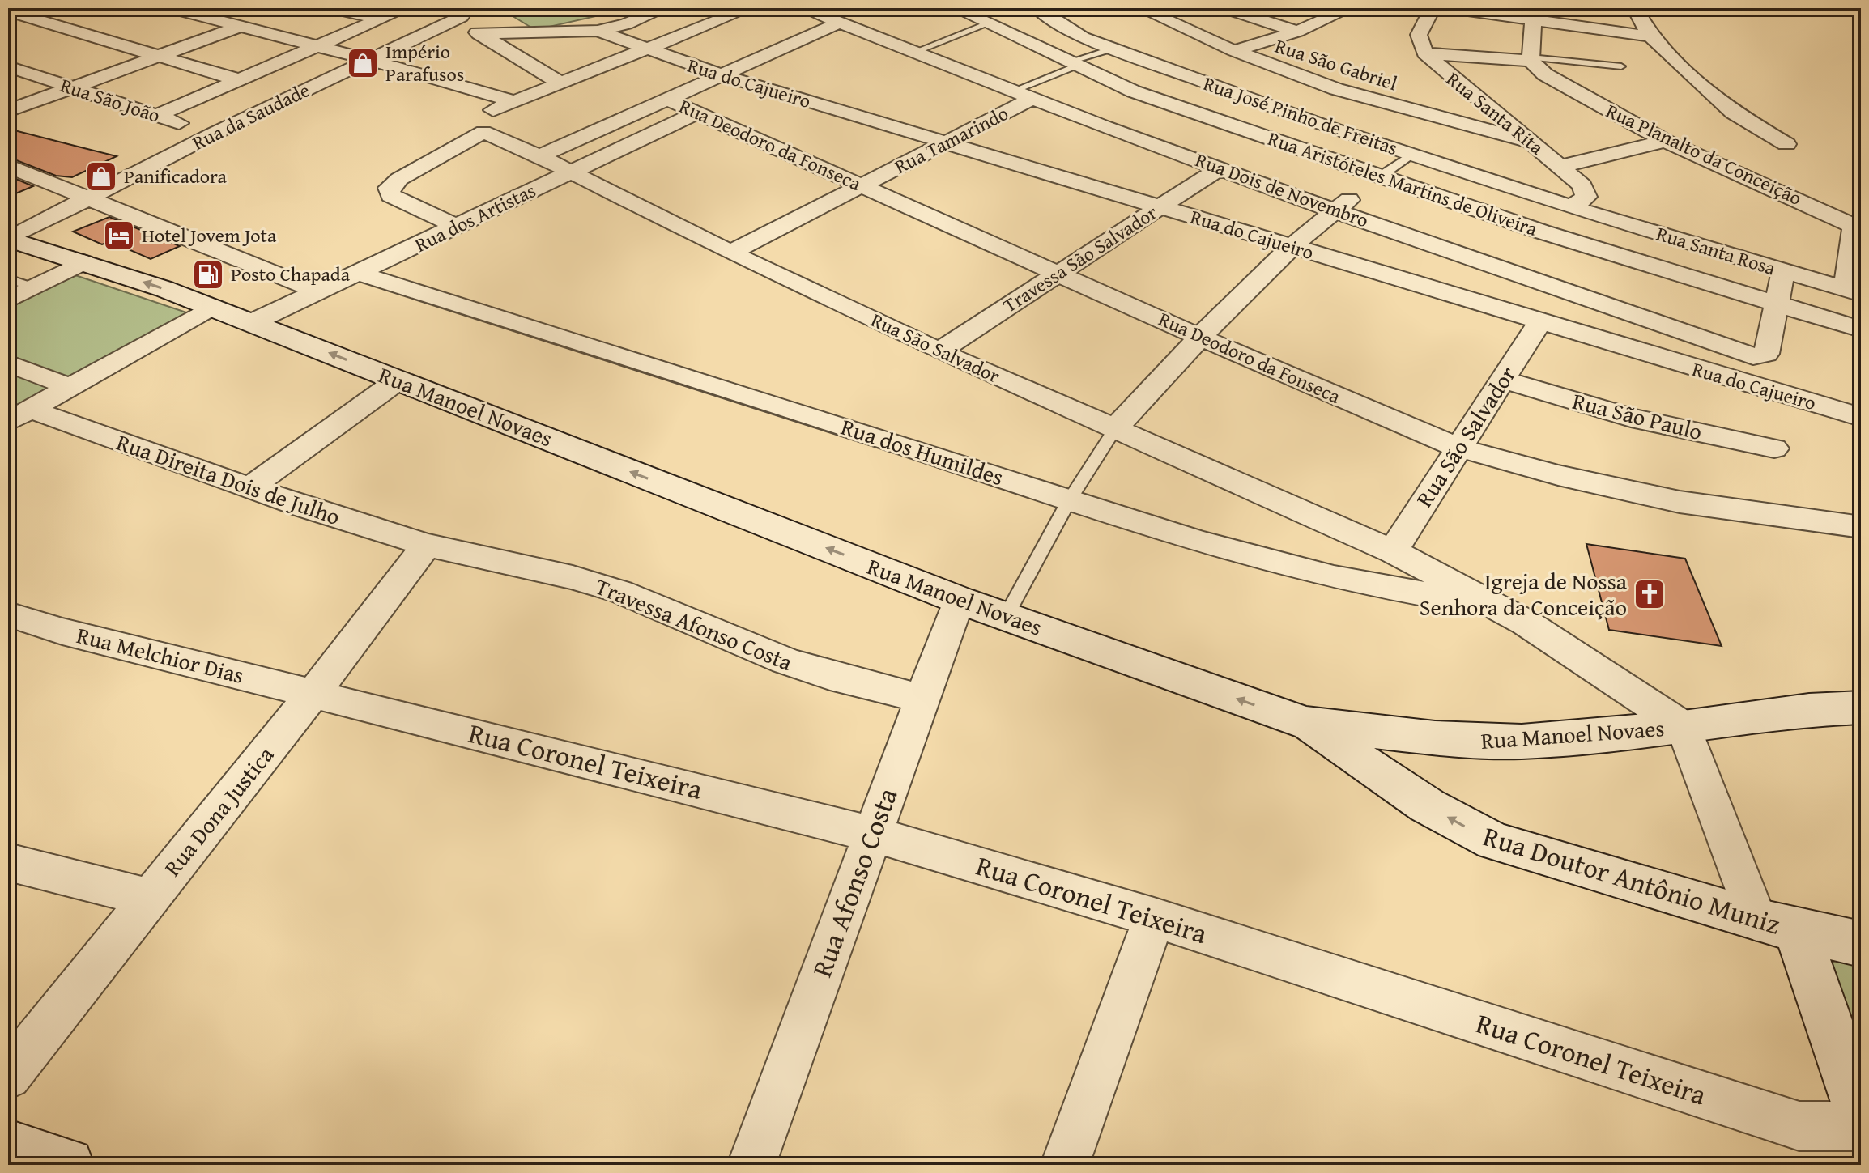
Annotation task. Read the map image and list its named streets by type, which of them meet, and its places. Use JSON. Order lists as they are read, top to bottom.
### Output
{
  "streets": {
    "street": [
      "Rua São Gabriel",
      "Rua do Cajueiro",
      "Rua São João",
      "Rua Santa Rita",
      "Rua José Pinho de Freitas",
      "Rua da Saudade",
      "Rua Tamarindo",
      "Rua Deodoro da Fonseca",
      "Rua Planalto da Conceição",
      "Rua Aristóteles Martins de Oliveira",
      "Rua Dois de Novembro",
      "Rua dos Artistas",
      "Rua Santa Rosa",
      "Travessa São Salvador",
      "Rua São Salvador",
      "Rua Manoel Novaes",
      "Rua São Paulo",
      "Rua dos Humildes",
      "Rua Direita Dois de Julho",
      "Travessa Afonso Costa",
      "Rua Melchior Dias",
      "Rua Coronel Teixeira",
      "Rua Dona Justica",
      "Rua Doutor Antônio Muniz",
      "Rua Afonso Costa"
    ]
  },
  "crossings": [
    ["Rua São Gabriel", "Rua Santa Rita"],
    ["Rua do Cajueiro", "Rua da Saudade"],
    ["Rua do Cajueiro", "Rua Tamarindo"],
    ["Rua do Cajueiro", "Travessa São Salvador"],
    ["Rua do Cajueiro", "Rua São Salvador"],
    ["Rua São João", "Rua da Saudade"],
    ["Rua Santa Rita", "Rua José Pinho de Freitas"],
    ["Rua Santa Rita", "Rua Santa Rosa"],
    ["Rua José Pinho de Freitas", "Rua Santa Rosa"],
    ["Rua da Saudade", "Rua Manoel Novaes"],
    ["Rua Tamarindo", "Rua Deodoro da Fonseca"],
    ["Rua Tamarindo", "Rua Dois de Novembro"],
    ["Rua Tamarindo", "Rua São Salvador"],
    ["Rua Deodoro da Fonseca", "Rua dos Artistas"],
    ["Rua Deodoro da Fonseca", "Travessa São Salvador"],
    ["Rua Deodoro da Fonseca", "Rua São Salvador"],
    ["Rua Aristóteles Martins de Oliveira", "Rua Dois de Novembro"],
    ["Rua Aristóteles Martins de Oliveira", "Rua São Salvador"],
    ["Rua Dois de Novembro", "Travessa São Salvador"],
    ["Rua Dois de Novembro", "Rua São Salvador"],
    ["Rua dos Artistas", "Rua São Salvador"],
    ["Rua dos Artistas", "Rua Manoel Novaes"],
    ["Rua dos Artistas", "Rua dos Humildes"],
    ["Travessa São Salvador", "Rua São Salvador"],
    ["Rua São Salvador", "Rua Manoel Novaes"],
    ["Rua São Salvador", "Rua São Paulo"],
    ["Rua São Salvador", "Rua dos Humildes"],
    ["Rua Manoel Novaes", "Rua Doutor Antônio Muniz"],
    ["Rua Manoel Novaes", "Rua Afonso Costa"],
    ["Rua Direita Dois de Julho", "Travessa Afonso Costa"],
    ["Rua Direita Dois de Julho", "Rua Dona Justica"],
    ["Travessa Afonso Costa", "Rua Dona Justica"],
    ["Travessa Afonso Costa", "Rua Afonso Costa"],
    ["Rua Melchior Dias", "Rua Coronel Teixeira"],
    ["Rua Melchior Dias", "Rua Dona Justica"],
    ["Rua Coronel Teixeira", "Rua Dona Justica"],
    ["Rua Coronel Teixeira", "Rua Afonso Costa"]
  ],
  "one_way": ["Rua Doutor Antônio Muniz"],
  "places": {
    "shop": ["Império Parafusos", "Panificadora"],
    "hotel": ["Hotel Jovem Jota"],
    "fuel station": ["Posto Chapada"],
    "church": ["Igreja de Nossa Senhora da Conceição"]
  }
}
